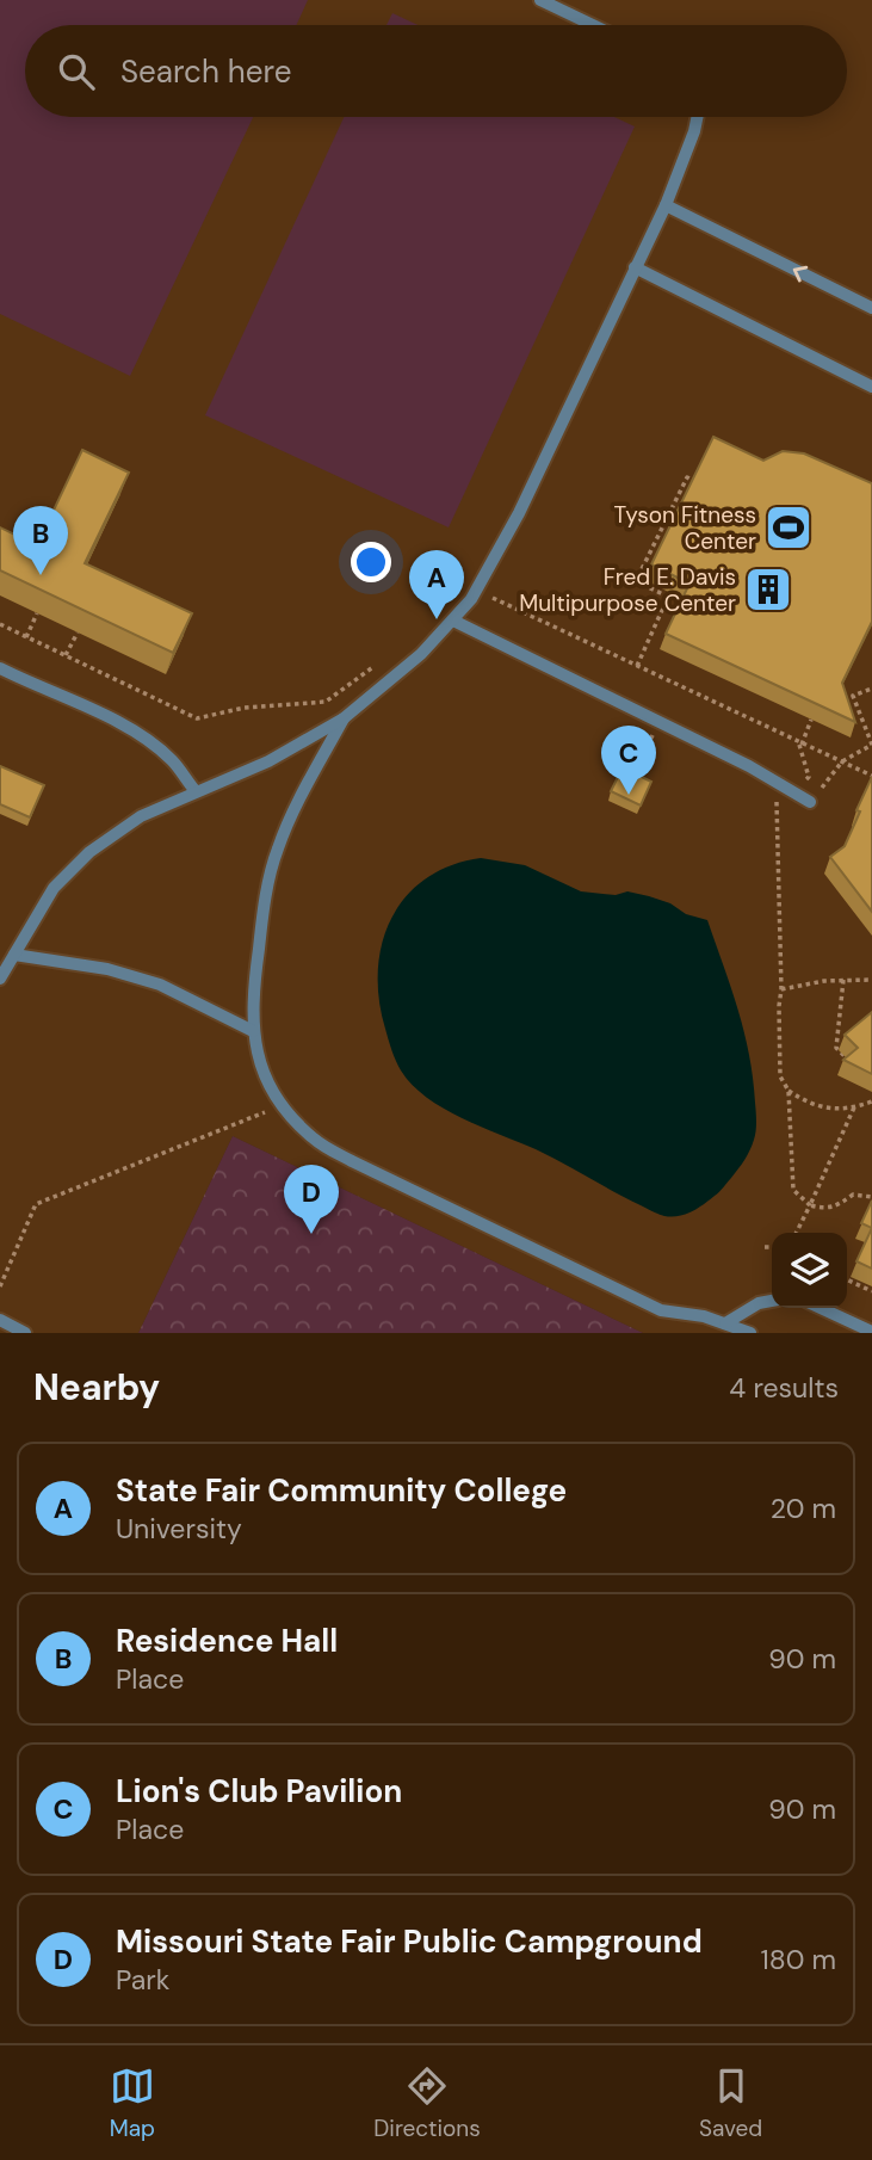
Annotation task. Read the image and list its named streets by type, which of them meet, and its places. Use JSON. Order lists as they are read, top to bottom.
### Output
{
  "places": {
    "sports": ["Tyson Fitness Center"],
    "building": ["Fred E. Davis Multipurpose Center"]
  },
  "page": {
    "search": "Search here",
    "pins": [
      "B",
      "A",
      "C",
      "D"
    ],
    "heading": ["Nearby", "4 results"],
    "list": [
      {
        "mark": "A",
        "name": "State Fair Community College",
        "note": "University",
        "value": "20 m"
      },
      {
        "mark": "B",
        "name": "Residence Hall",
        "note": "Place",
        "value": "90 m"
      },
      {
        "mark": "C",
        "name": "Lion's Club Pavilion",
        "note": "Place",
        "value": "90 m"
      },
      {
        "mark": "D",
        "name": "Missouri State Fair Public Campground",
        "note": "Park",
        "value": "180 m"
      }
    ],
    "nav": ["Map", "Directions", "Saved"]
  }
}
